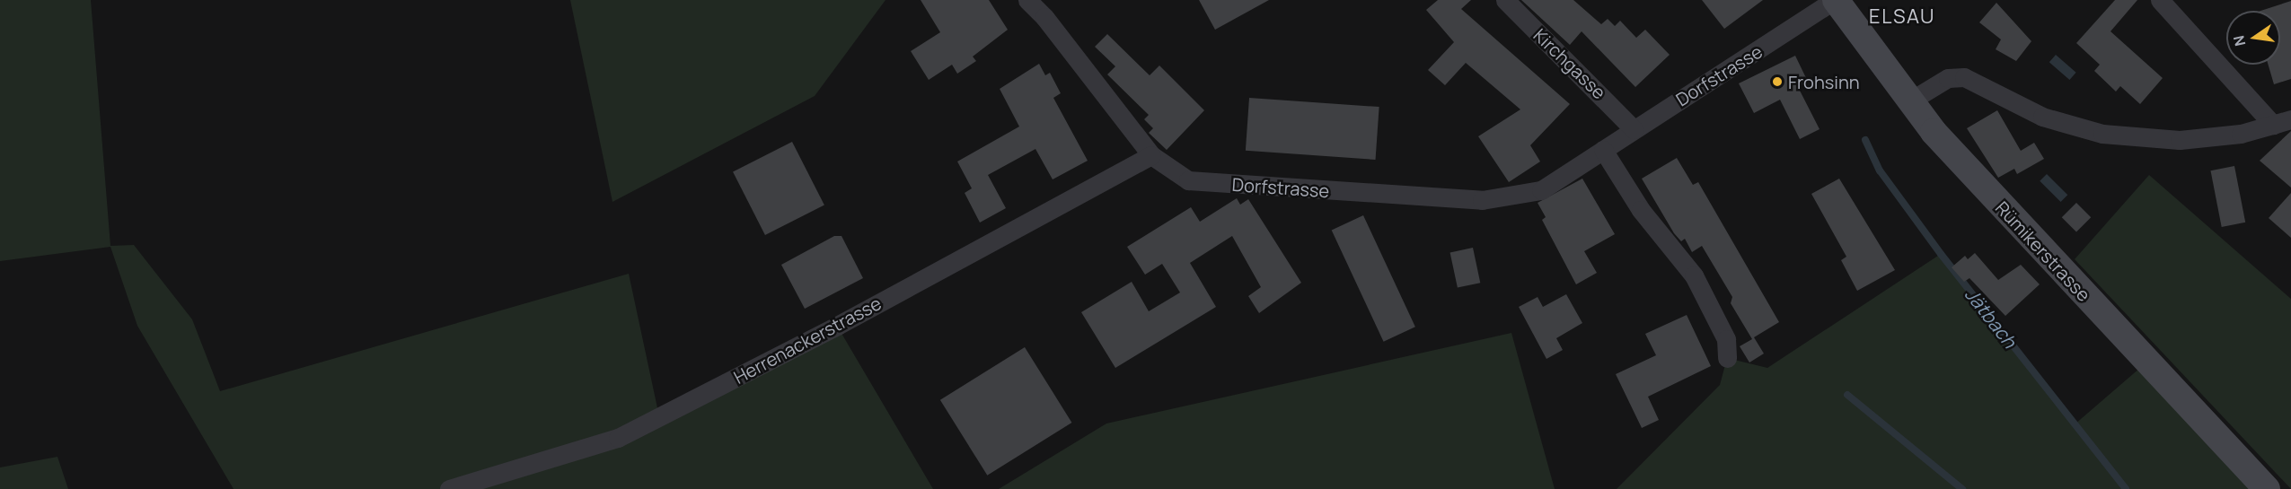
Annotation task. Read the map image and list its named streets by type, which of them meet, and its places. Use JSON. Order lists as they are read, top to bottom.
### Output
{
  "streets": {
    "main road": ["Rümikerstrasse"],
    "street": ["Kirchgasse", "Dorfstrasse", "Herrenackerstrasse"]
  },
  "crossings": [
    ["Kirchgasse", "Dorfstrasse"],
    ["Dorfstrasse", "Rümikerstrasse"],
    ["Dorfstrasse", "Herrenackerstrasse"]
  ],
  "districts": ["ELSAU"],
  "water": ["Jätbach"],
  "places": ["Frohsinn"],
  "north": "left"
}
